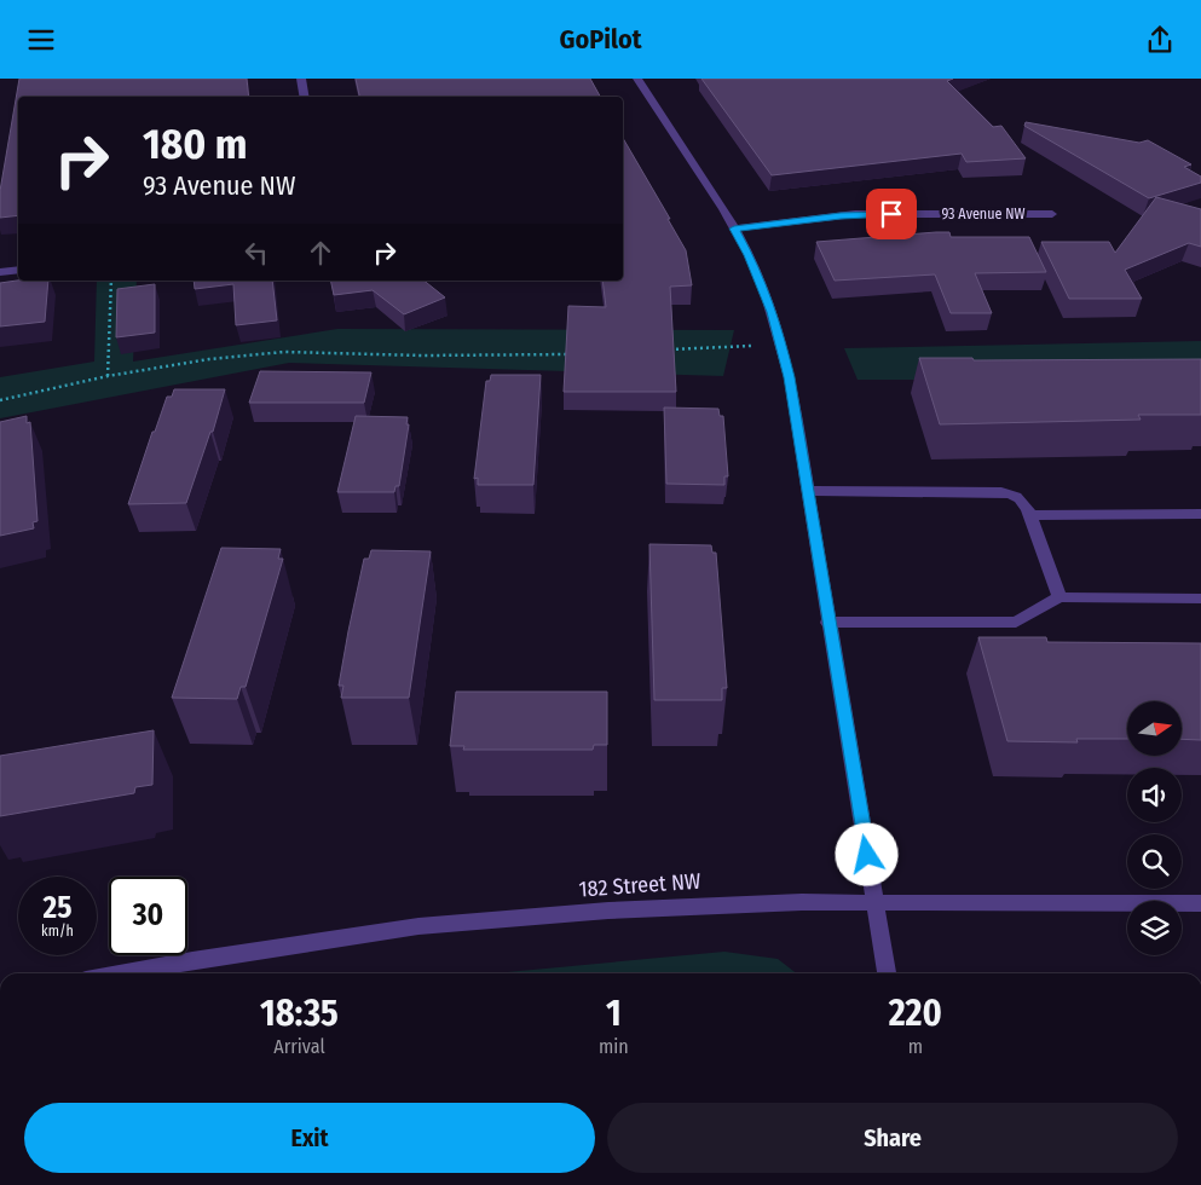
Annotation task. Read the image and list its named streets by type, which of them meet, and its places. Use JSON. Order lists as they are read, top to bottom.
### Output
{
  "streets": {
    "street": ["93 Avenue NW", "182 Street NW"]
  },
  "north": "right",
  "page": {
    "header": "GoPilot",
    "turn": ["180 m", "93 Avenue NW"],
    "speed": "25 km/h",
    "limit": "30",
    "eta": [
      "18:35",
      "Arrival",
      "1",
      "min",
      "220",
      "m"
    ],
    "buttons": ["Exit", "Share"]
  }
}
